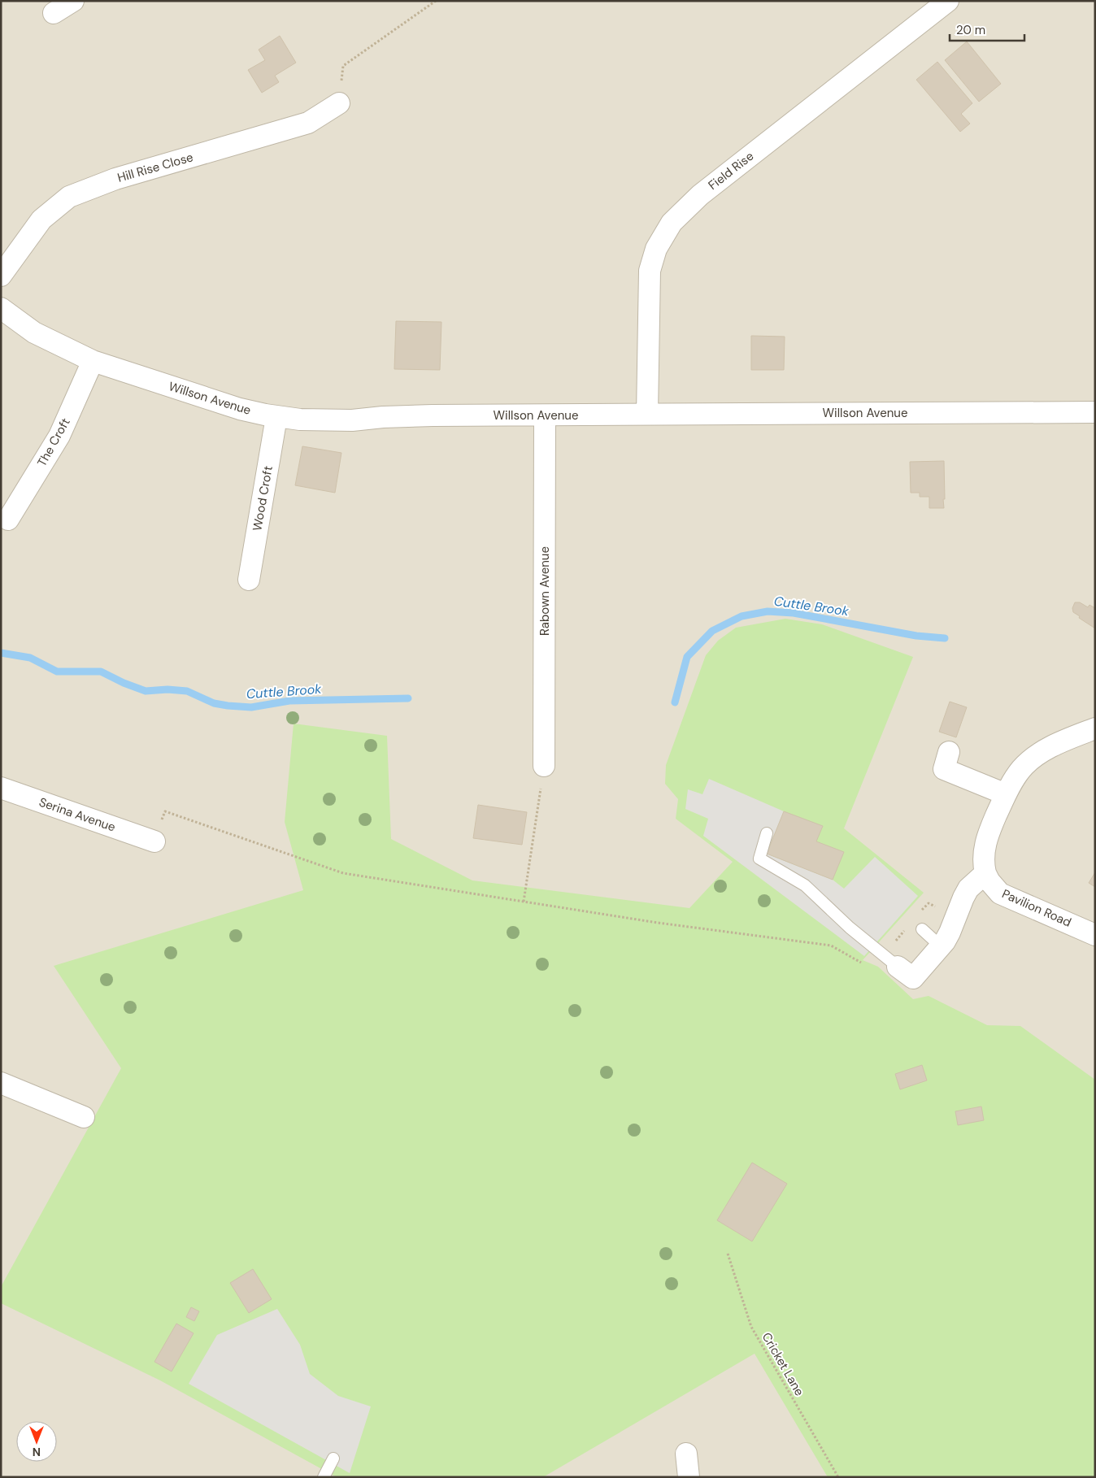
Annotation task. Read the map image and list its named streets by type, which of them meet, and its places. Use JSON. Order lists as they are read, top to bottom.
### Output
{
  "streets": {
    "street": [
      "Hill Rise Close",
      "Field Rise",
      "Willson Avenue",
      "The Croft",
      "Wood Croft",
      "Rabown Avenue",
      "Serina Avenue",
      "Pavilion Road"
    ],
    "path": ["Cricket Lane"]
  },
  "crossings": [
    ["Field Rise", "Willson Avenue"],
    ["Willson Avenue", "The Croft"],
    ["Willson Avenue", "Wood Croft"],
    ["Willson Avenue", "Rabown Avenue"]
  ],
  "water": ["Cuttle Brook"],
  "scale_bar": "20 m",
  "north": "bottom"
}
